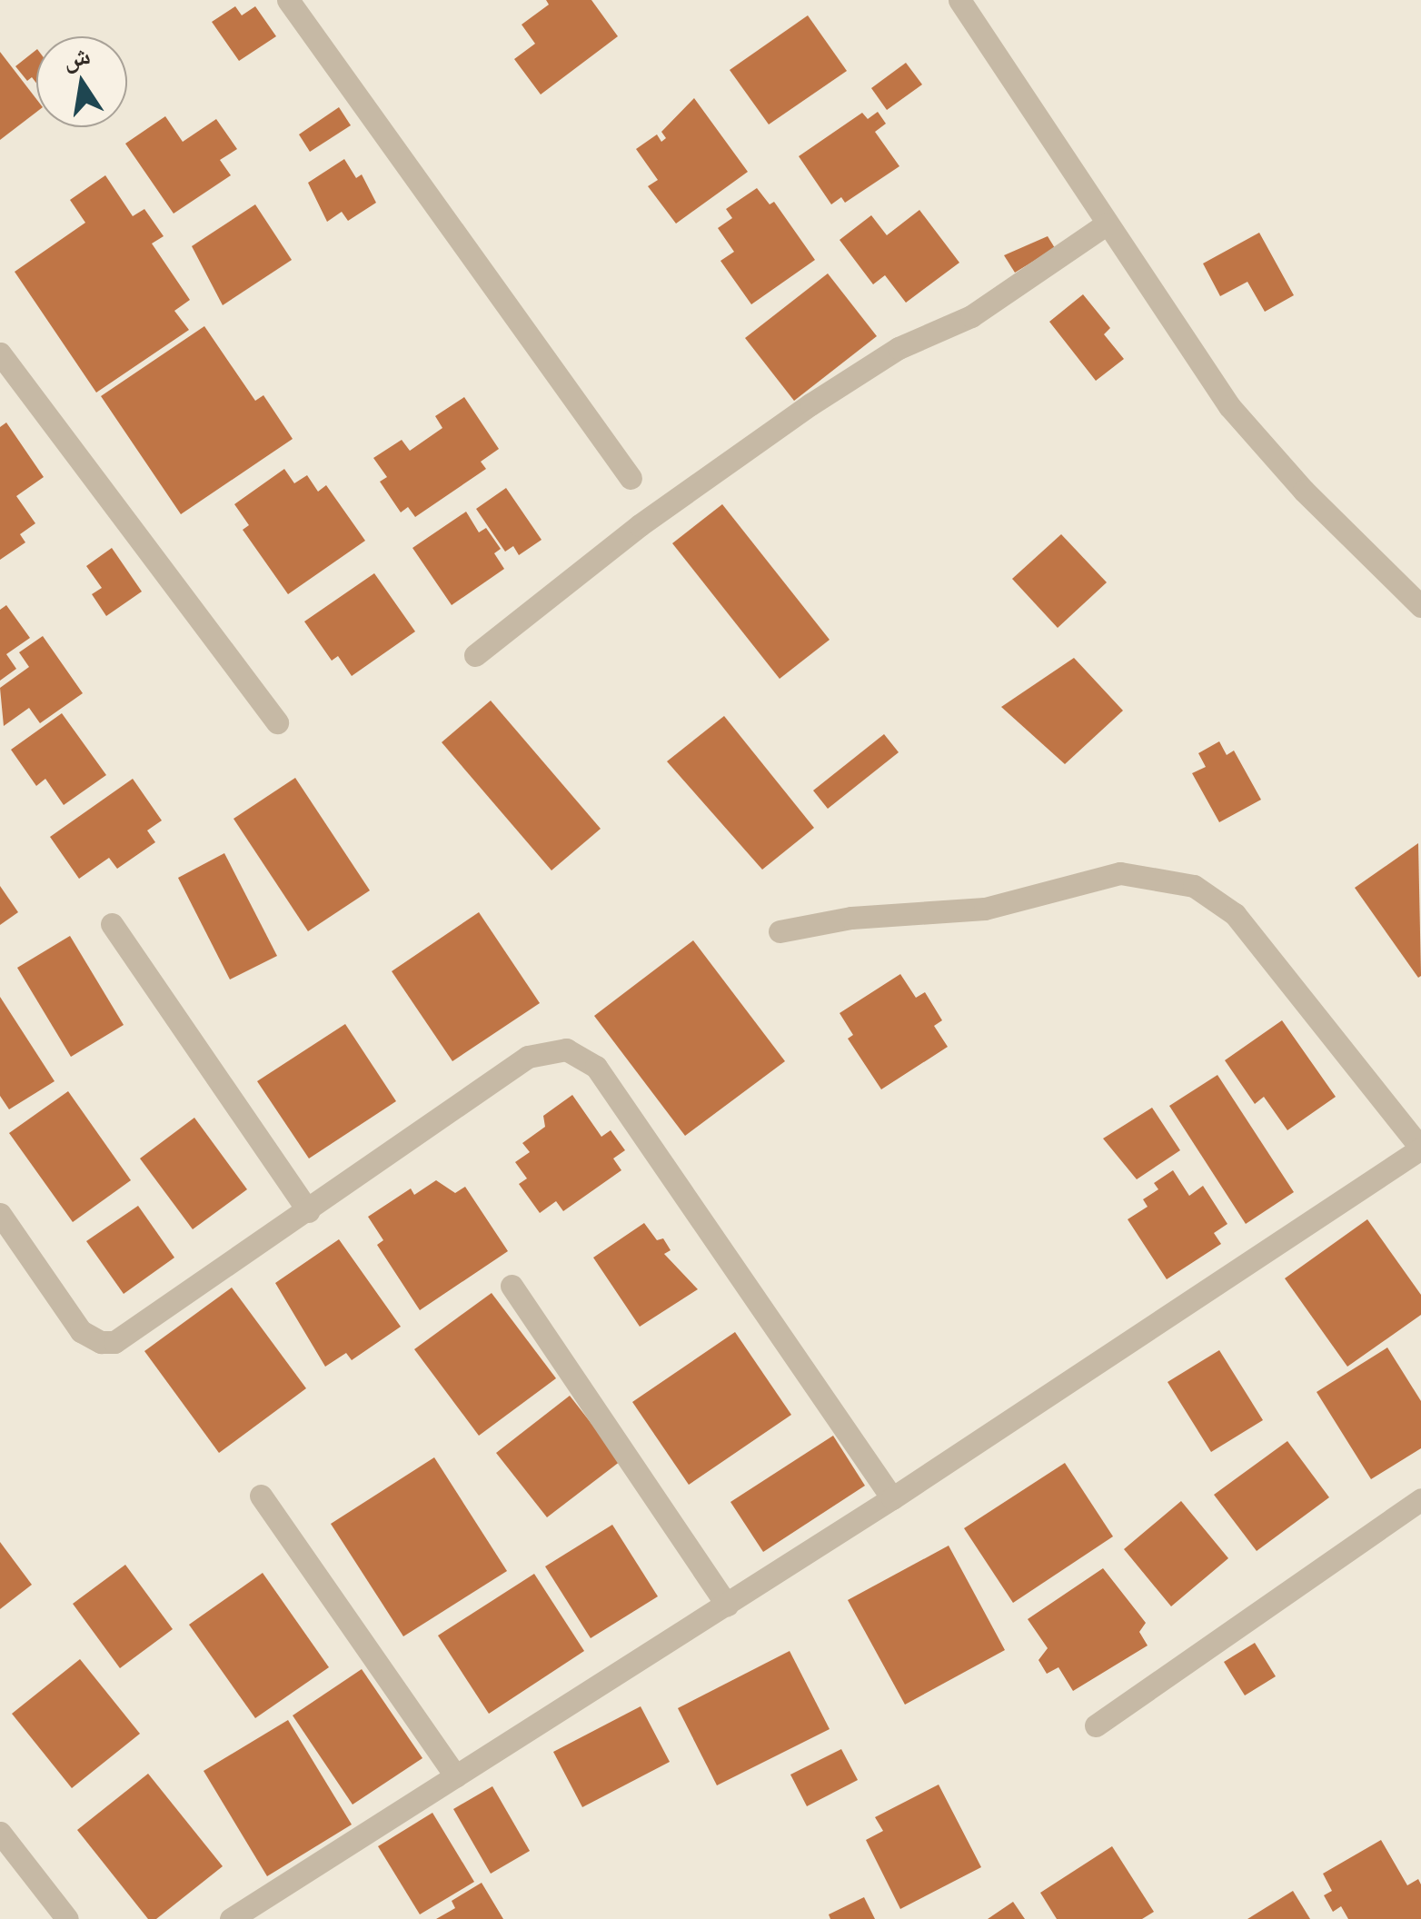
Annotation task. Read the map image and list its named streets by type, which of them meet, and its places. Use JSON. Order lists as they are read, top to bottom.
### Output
{
  "north": "top"
}
